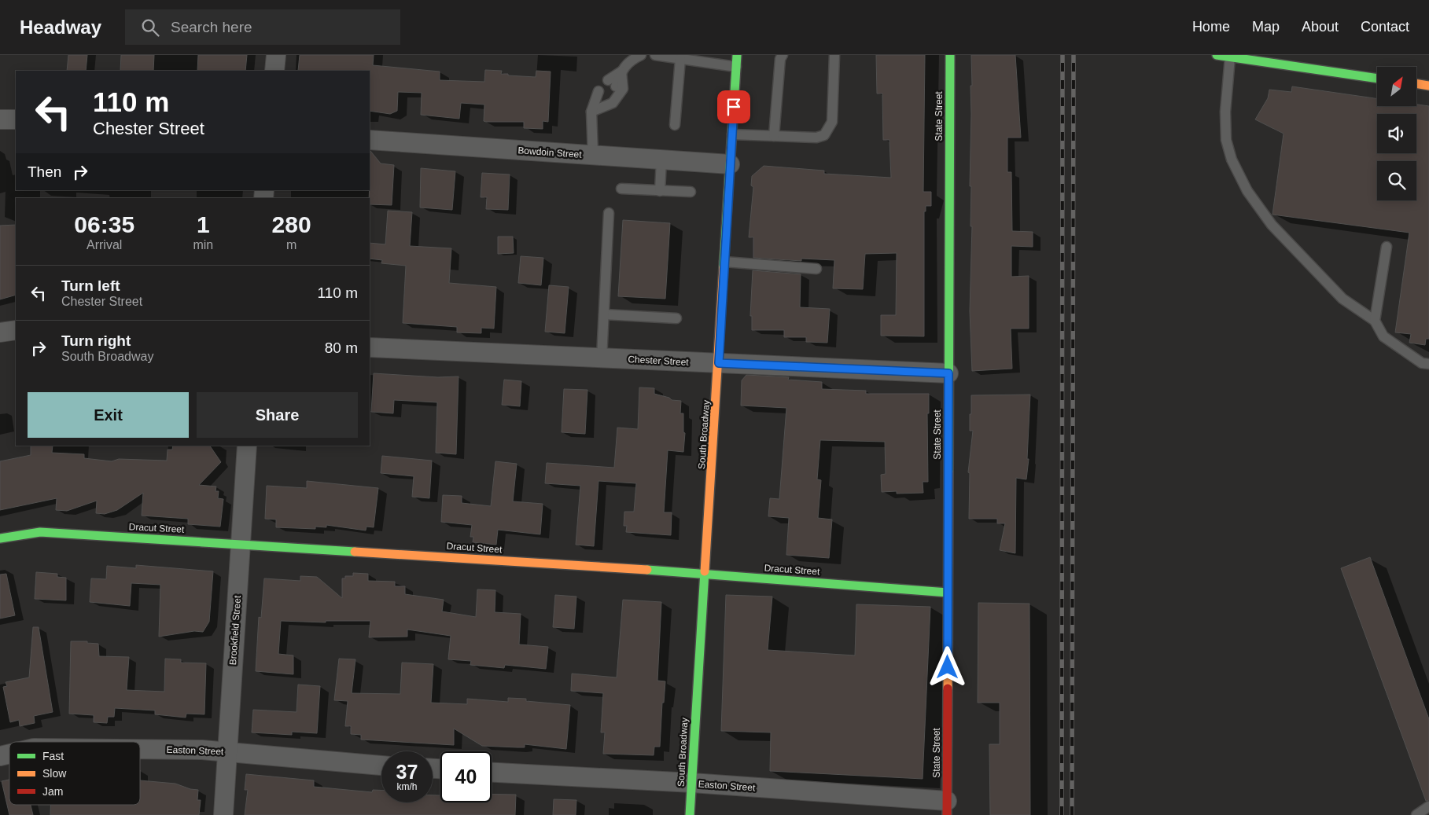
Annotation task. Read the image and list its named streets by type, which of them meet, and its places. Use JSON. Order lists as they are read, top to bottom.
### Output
{
  "streets": {
    "street": [
      "State Street",
      "Bowdoin Street",
      "Chester Street",
      "South Broadway",
      "Dracut Street",
      "Brookfield Street",
      "Easton Street"
    ]
  },
  "crossings": [
    ["State Street", "Chester Street"],
    ["State Street", "Dracut Street"],
    ["State Street", "Easton Street"],
    ["Bowdoin Street", "South Broadway"],
    ["Chester Street", "South Broadway"],
    ["South Broadway", "Dracut Street"],
    ["South Broadway", "Easton Street"],
    ["Dracut Street", "Brookfield Street"],
    ["Brookfield Street", "Easton Street"]
  ],
  "legend": ["Fast", "Slow", "Jam"],
  "north": "top right",
  "page": {
    "header": "Headway",
    "search": "Search here",
    "nav": [
      "Home",
      "Map",
      "About",
      "Contact"
    ],
    "turn": ["110 m", "Chester Street"],
    "then": "Then",
    "eta": [
      "06:35",
      "Arrival",
      "1",
      "min",
      "280",
      "m"
    ],
    "list": [
      {
        "name": "Turn left",
        "note": "Chester Street",
        "value": "110 m"
      },
      {
        "name": "Turn right",
        "note": "South Broadway",
        "value": "80 m"
      }
    ],
    "buttons": ["Exit", "Share"],
    "speed": "37 km/h",
    "limit": "40"
  }
}
